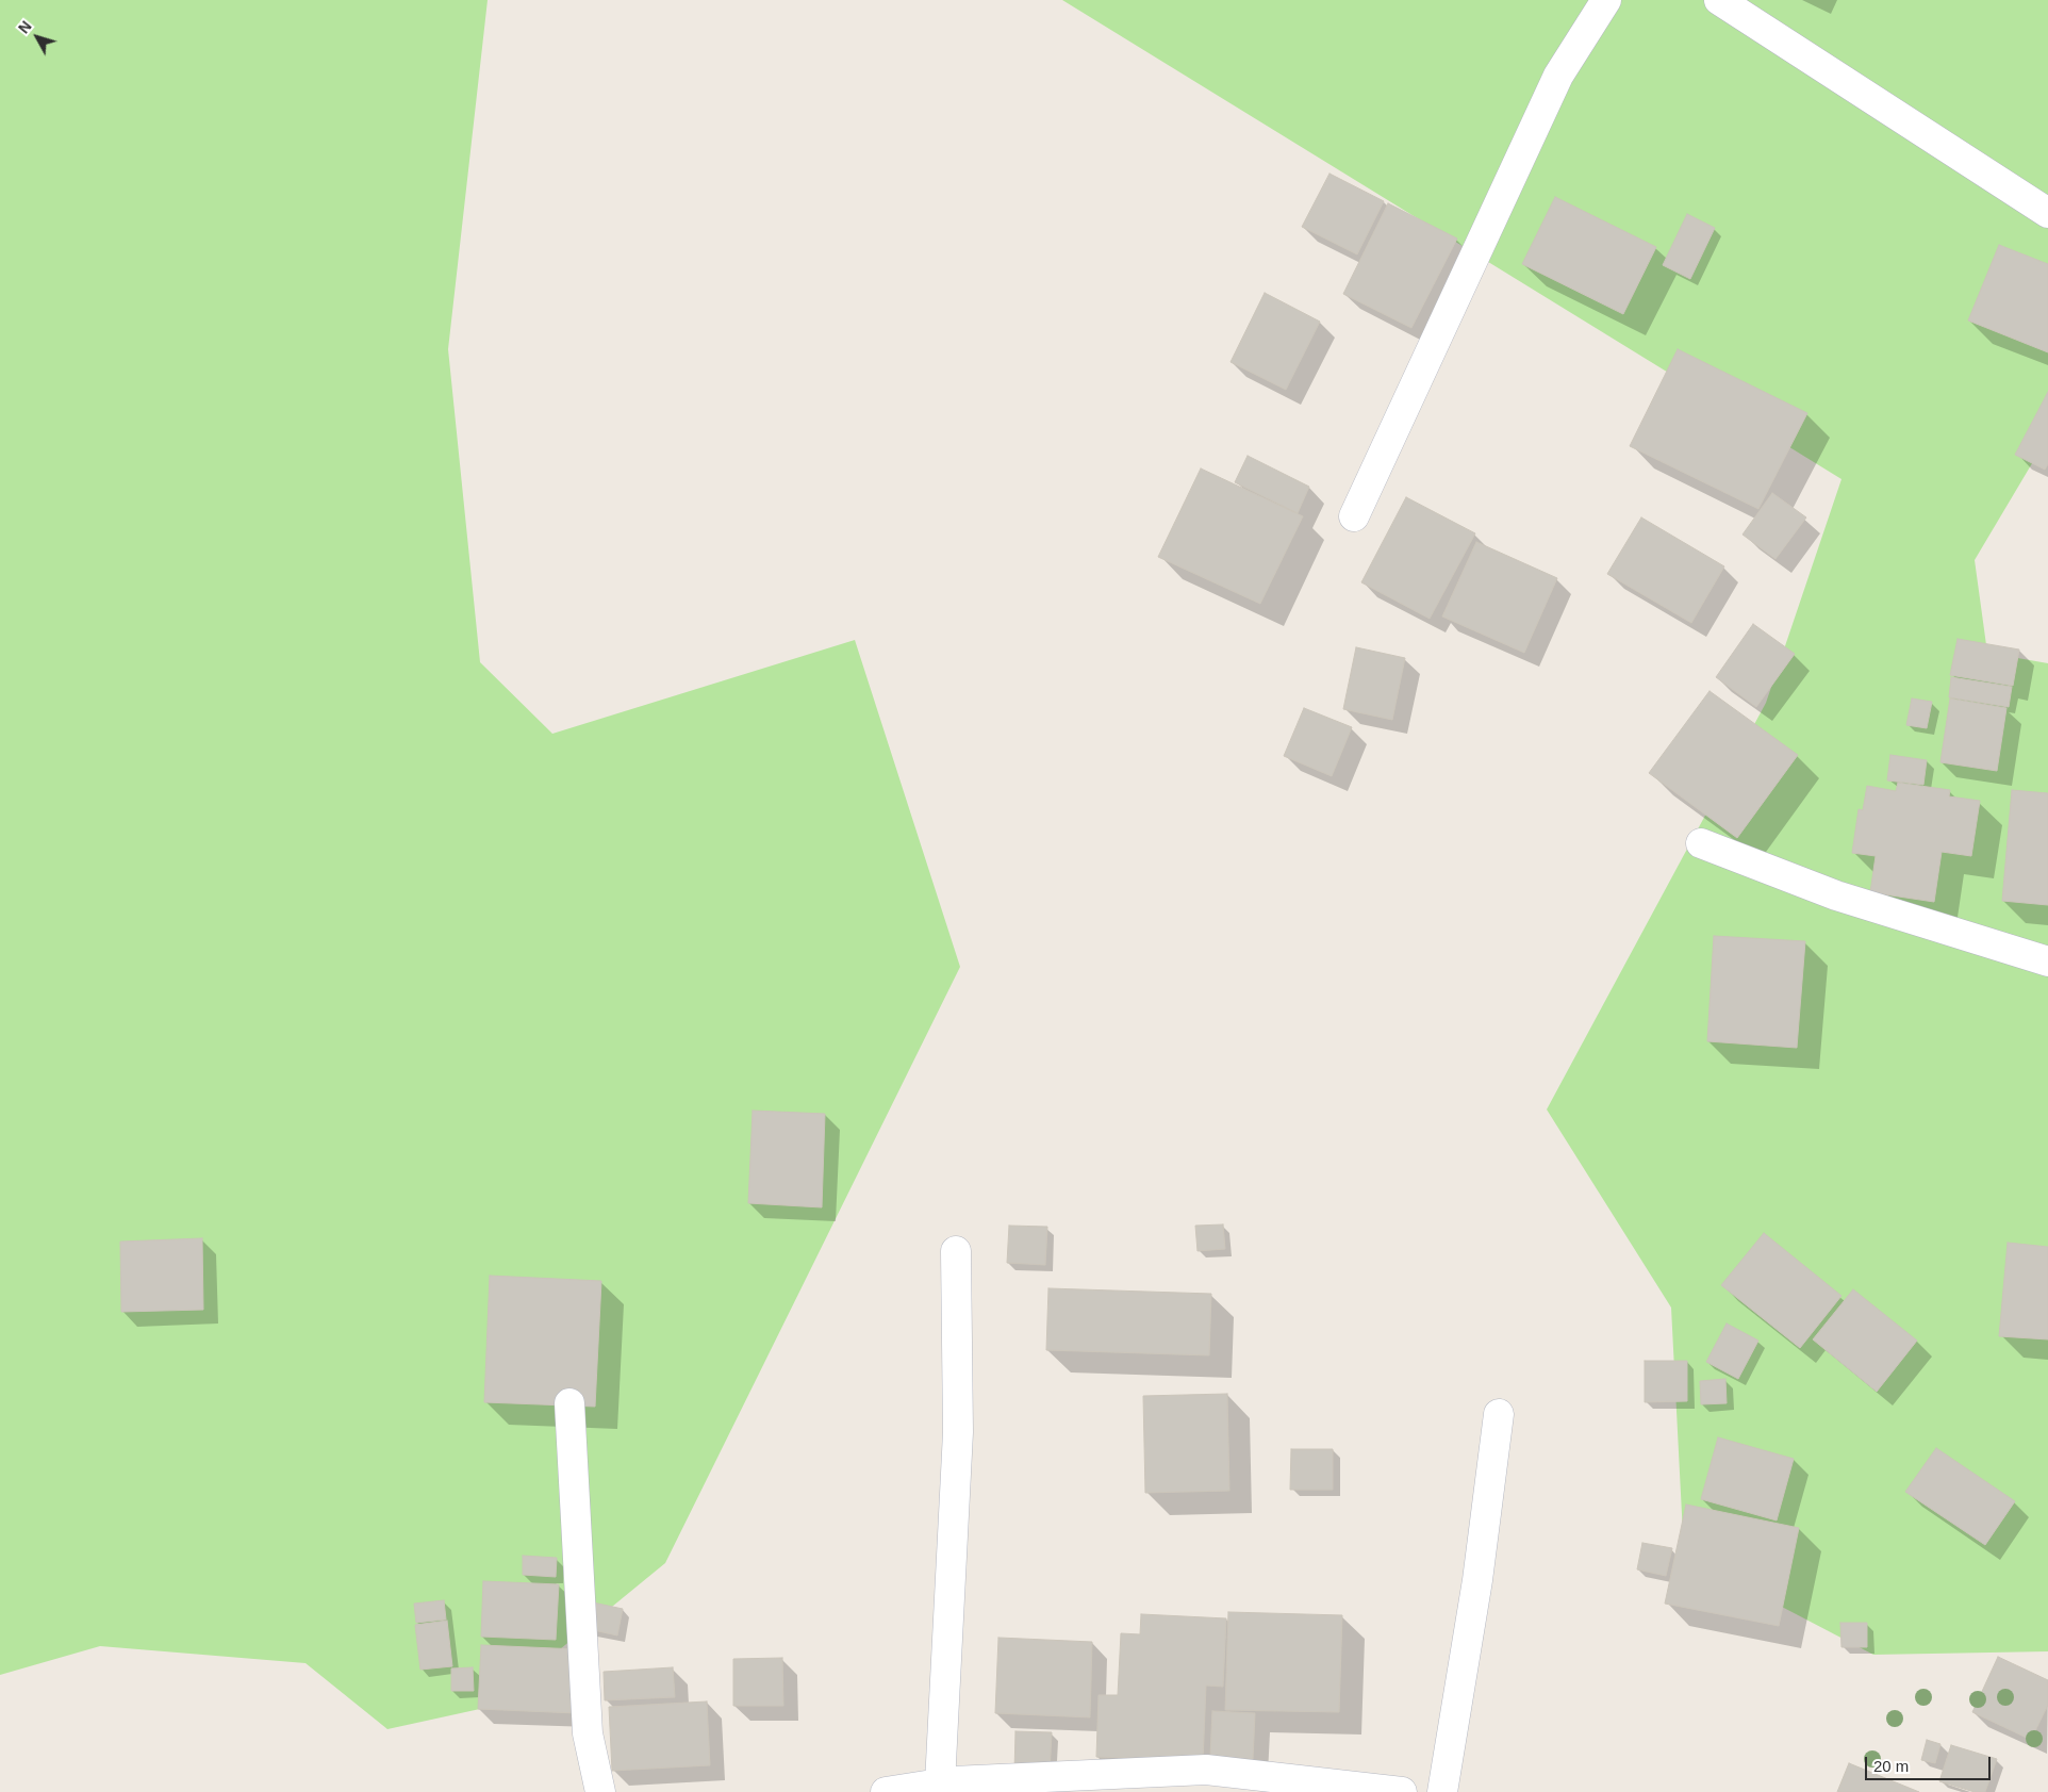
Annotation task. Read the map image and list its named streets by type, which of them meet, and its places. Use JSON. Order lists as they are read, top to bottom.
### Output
{
  "scale_bar": "20 m",
  "north": "top left"
}
